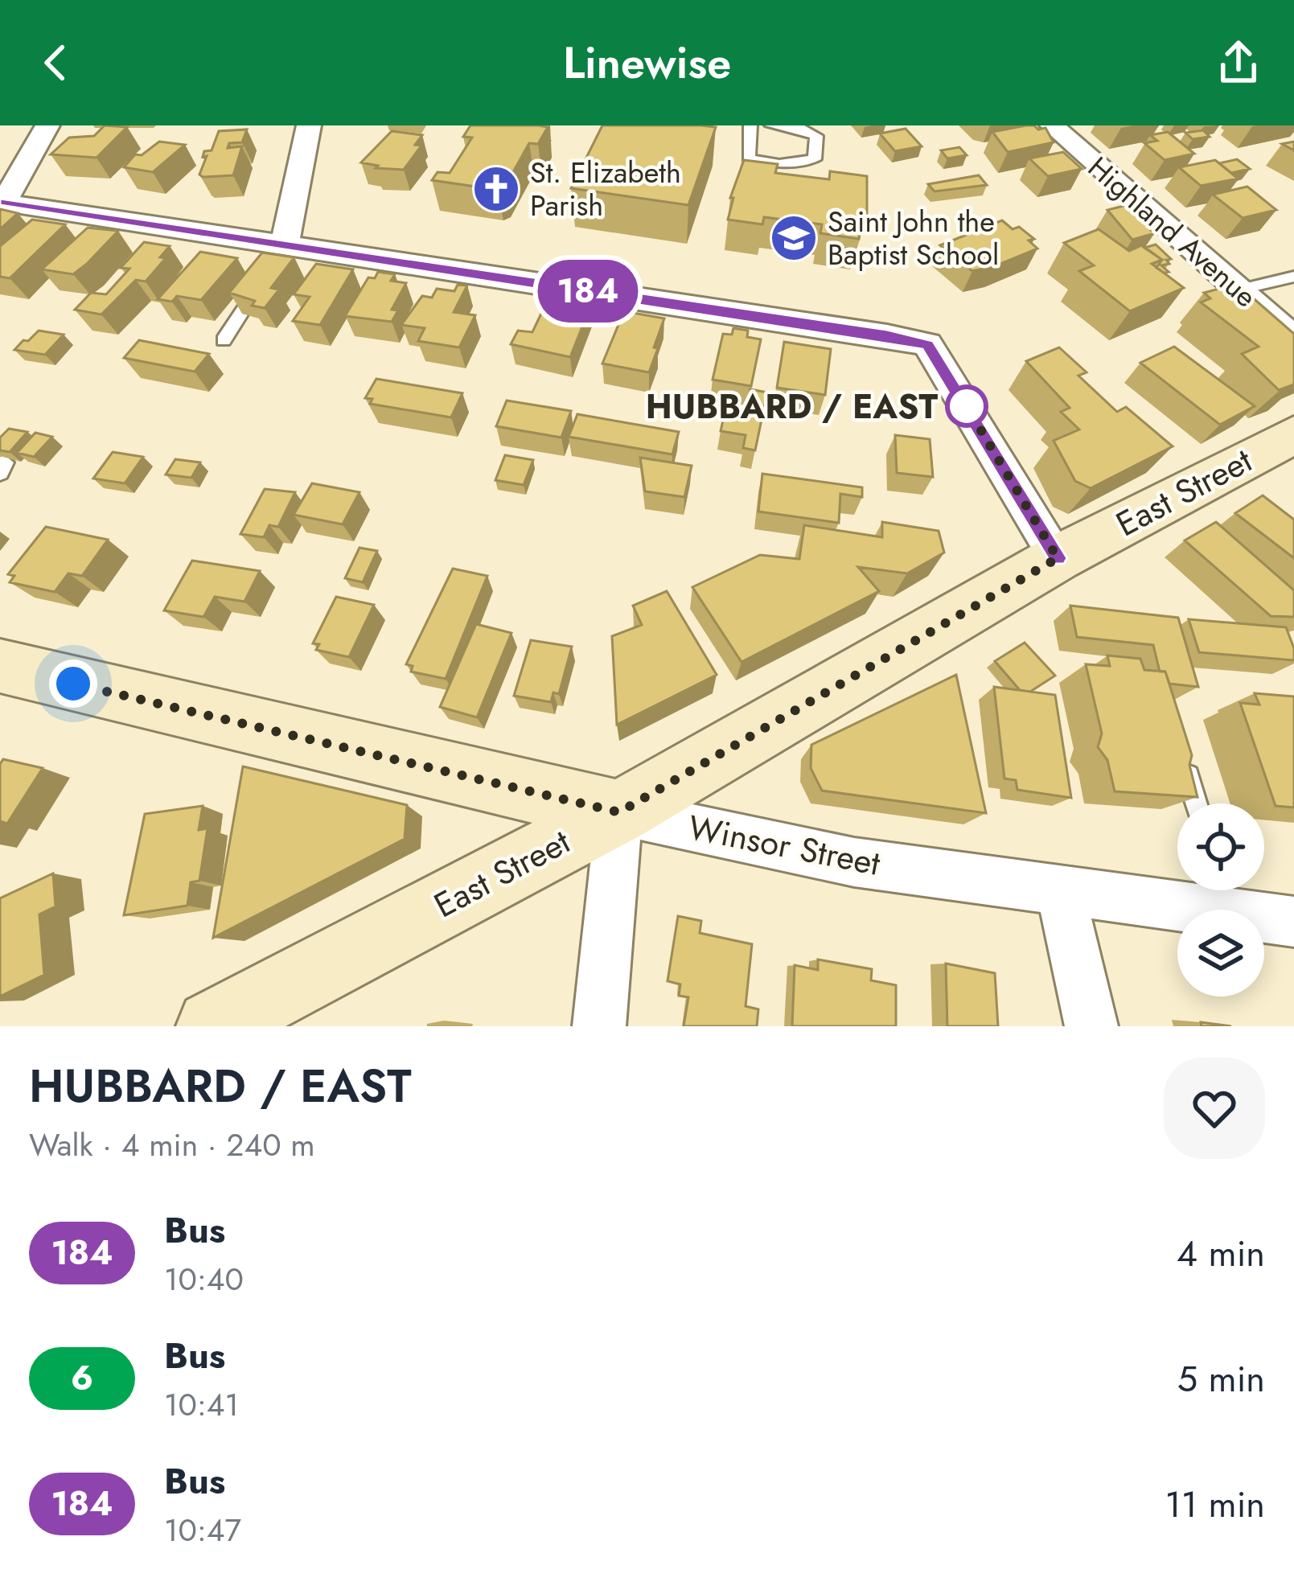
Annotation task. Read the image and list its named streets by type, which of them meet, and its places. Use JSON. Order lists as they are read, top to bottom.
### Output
{
  "streets": {
    "main road": ["East Street", "Winsor Street"],
    "street": ["Highland Avenue"]
  },
  "crossings": [
    ["East Street", "Winsor Street"]
  ],
  "places": {
    "church": ["St. Elizabeth Parish"],
    "school or university": ["Saint John the Baptist School"],
    "other": ["HUBBARD / EAST"]
  },
  "lines": ["bus line 184"],
  "page": {
    "header": "Linewise",
    "on_map": "184",
    "heading": ["HUBBARD / EAST", "Walk · 4 min · 240 m"],
    "list": [
      {
        "mark": "184",
        "name": "Bus",
        "note": "10:40",
        "value": "4 min"
      },
      {
        "mark": "6",
        "name": "Bus",
        "note": "10:41",
        "value": "5 min"
      },
      {
        "mark": "184",
        "name": "Bus",
        "note": "10:47",
        "value": "11 min"
      }
    ]
  }
}
